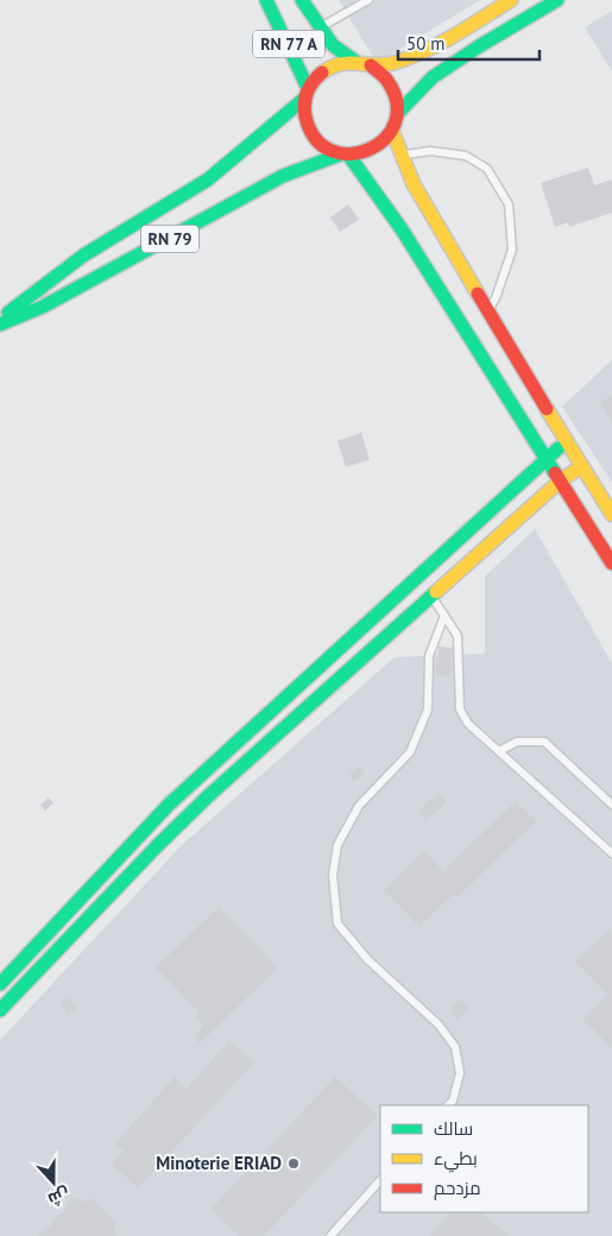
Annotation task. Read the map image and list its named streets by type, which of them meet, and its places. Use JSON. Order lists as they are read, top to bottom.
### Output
{
  "streets": {
    "main road": ["RN 77 A", "RN 79"]
  },
  "crossings": [
    ["RN 77 A", "RN 79"]
  ],
  "places": ["Minoterie ERIAD"],
  "legend": ["سالك", "بطيء", "مزدحم"],
  "scale_bar": "50 m",
  "north": "bottom"
}
